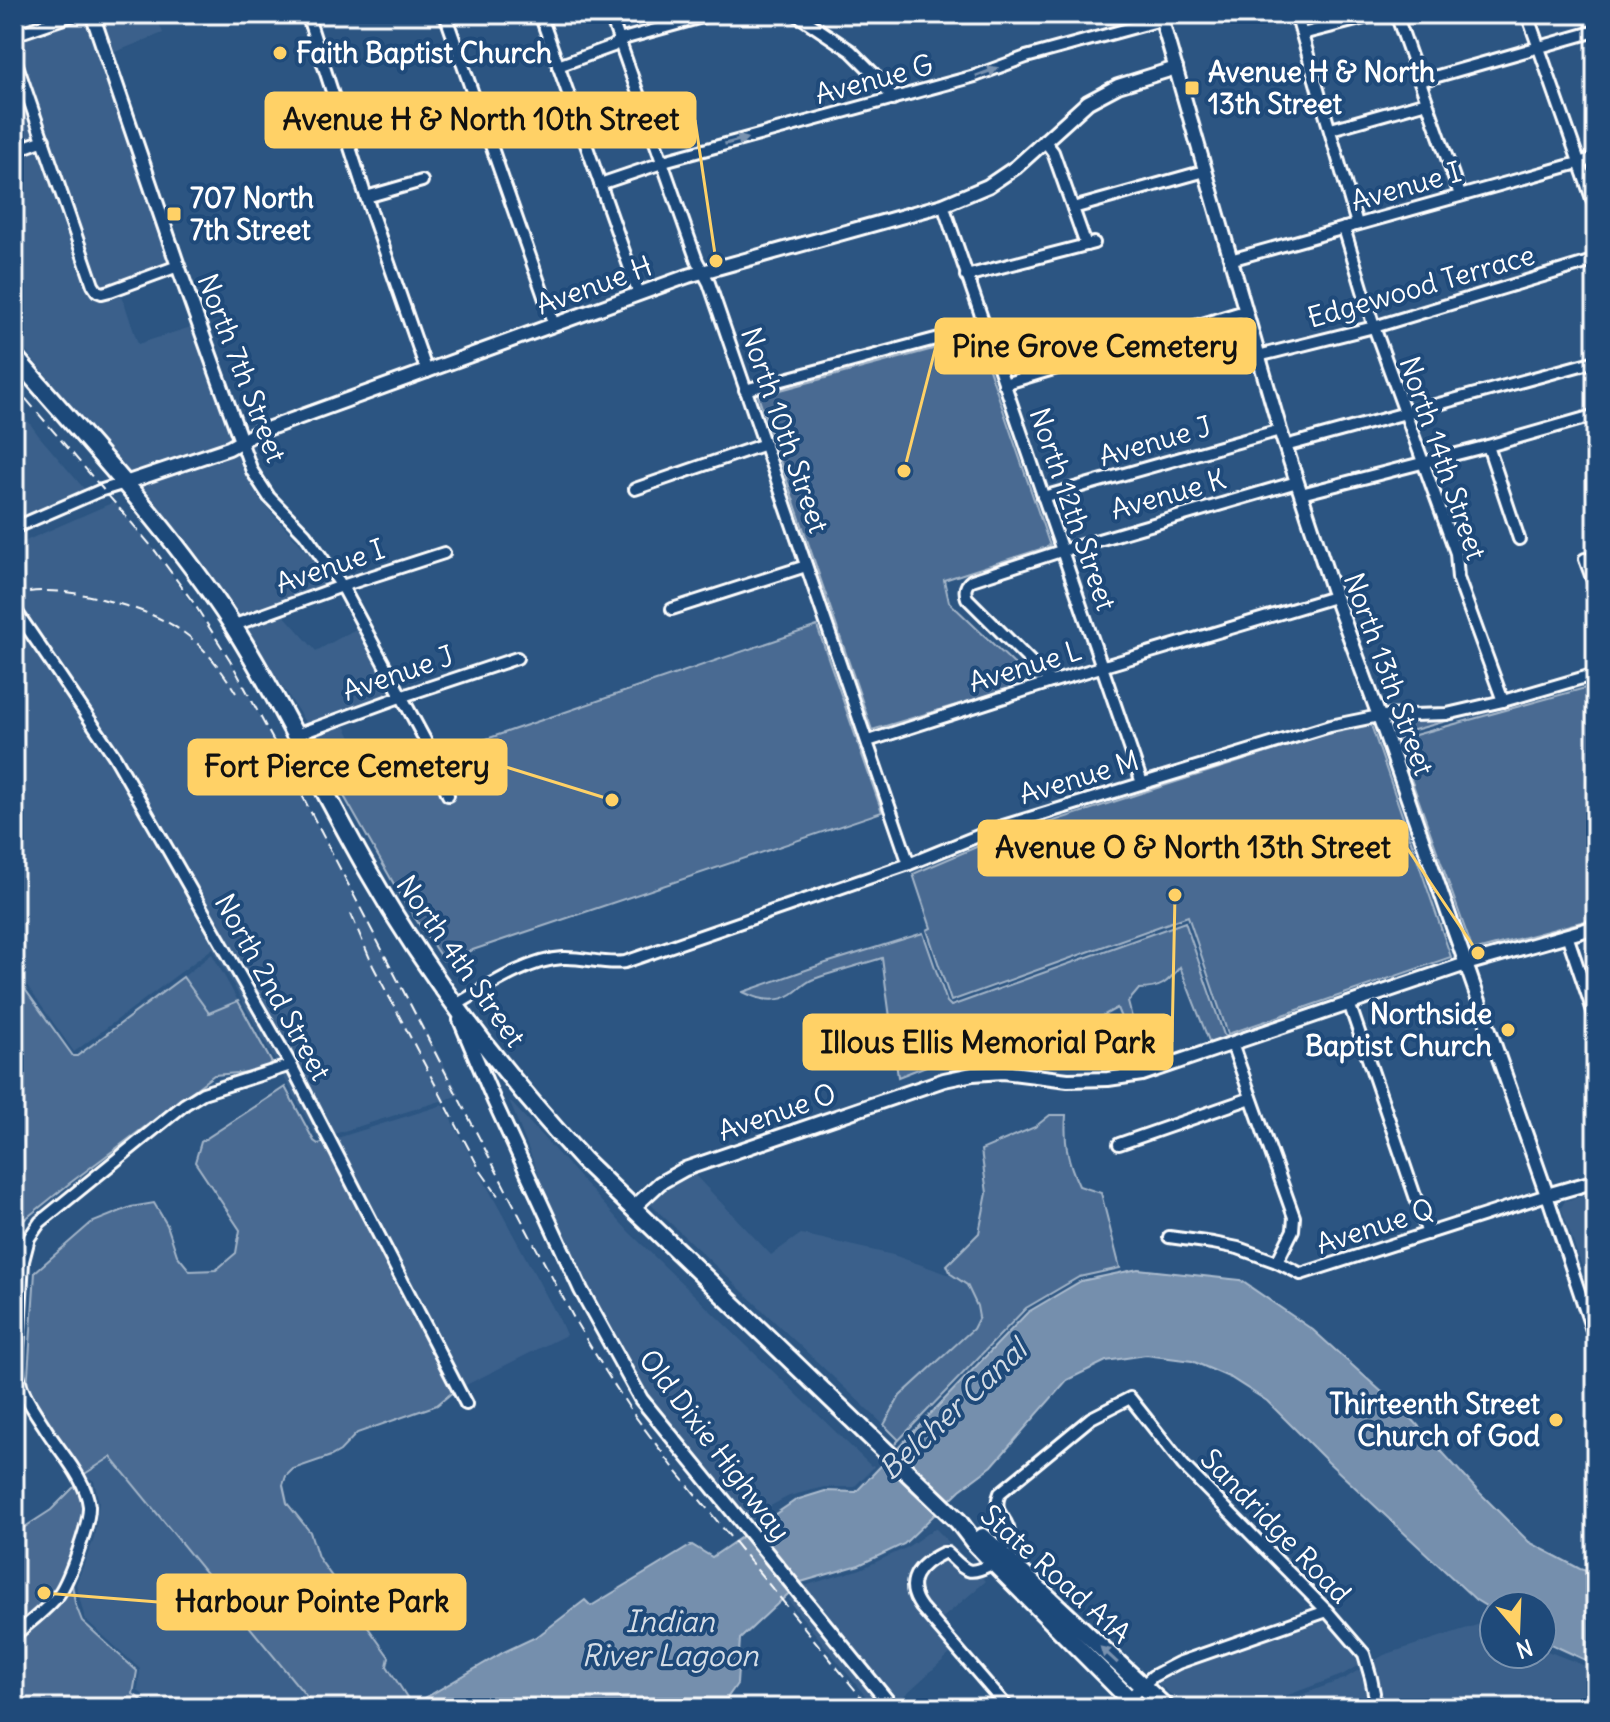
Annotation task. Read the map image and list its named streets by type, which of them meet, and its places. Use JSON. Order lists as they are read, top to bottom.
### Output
{
  "streets": {
    "main road": ["North 4th Street", "State Road A1A"],
    "street": [
      "Avenue G",
      "Avenue I",
      "Avenue H",
      "Edgewood Terrace",
      "North 7th Street",
      "North 10th Street",
      "Avenue J",
      "North 14th Street",
      "Avenue K",
      "North 12th Street",
      "Avenue L",
      "North 13th Street",
      "Avenue M",
      "North 2nd Street",
      "Avenue O",
      "Avenue Q",
      "Old Dixie Highway",
      "Sandridge Road"
    ]
  },
  "crossings": [
    ["Avenue G", "North 10th Street"],
    ["Avenue G", "North 13th Street"],
    ["Avenue I", "North 7th Street"],
    ["Avenue I", "North 14th Street"],
    ["Avenue I", "North 13th Street"],
    ["Avenue I", "North 4th Street"],
    ["Avenue H", "North 7th Street"],
    ["Avenue H", "North 10th Street"],
    ["Avenue H", "North 12th Street"],
    ["Avenue H", "North 13th Street"],
    ["Avenue H", "North 4th Street"],
    ["Edgewood Terrace", "North 14th Street"],
    ["Edgewood Terrace", "North 13th Street"],
    ["North 7th Street", "Avenue J"],
    ["North 10th Street", "Avenue L"],
    ["North 10th Street", "Avenue M"],
    ["Avenue J", "North 12th Street"],
    ["Avenue J", "North 13th Street"],
    ["Avenue J", "North 4th Street"],
    ["North 14th Street", "Avenue K"],
    ["North 14th Street", "Avenue M"],
    ["Avenue K", "North 12th Street"],
    ["Avenue K", "Avenue L"],
    ["Avenue K", "North 13th Street"],
    ["North 12th Street", "Avenue L"],
    ["North 12th Street", "Avenue M"],
    ["Avenue L", "North 13th Street"],
    ["North 13th Street", "Avenue M"],
    ["North 13th Street", "Avenue O"],
    ["North 13th Street", "Avenue Q"],
    ["Avenue M", "North 4th Street"],
    ["Avenue M", "Old Dixie Highway"],
    ["North 4th Street", "Avenue O"],
    ["North 4th Street", "Old Dixie Highway"],
    ["North 4th Street", "State Road A1A"],
    ["Sandridge Road", "State Road A1A"]
  ],
  "one_way": ["Avenue G"],
  "water": ["Belcher Canal", "Indian River Lagoon"],
  "places": {
    "other": [
      "Faith Baptist Church",
      "Avenue H & North 10th Street",
      "Pine Grove Cemetery",
      "Fort Pierce Cemetery",
      "Illous Ellis Memorial Park",
      "Avenue O & North 13th Street",
      "Northside Baptist Church",
      "Thirteenth Street Church of God",
      "Harbour Pointe Park"
    ],
    "transit": ["Avenue H & North 13th Street", "707 North 7th Street"]
  },
  "north": "bottom"
}
